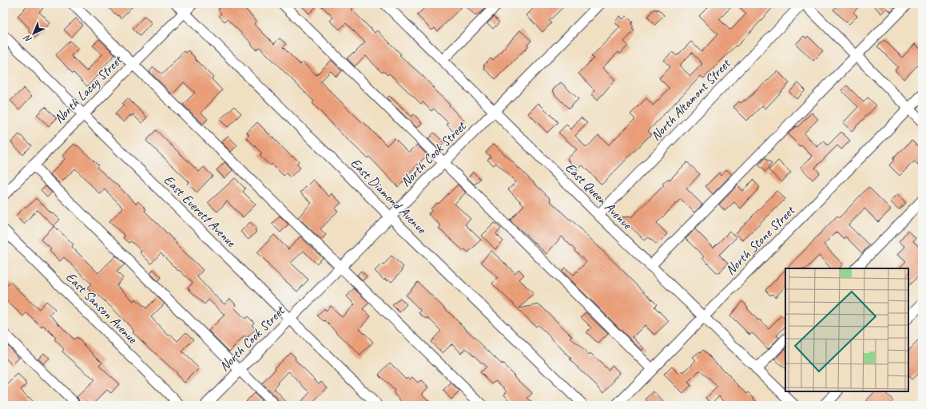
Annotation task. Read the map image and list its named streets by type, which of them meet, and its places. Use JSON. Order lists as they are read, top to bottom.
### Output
{
  "streets": {
    "street": [
      "North Lacey Street",
      "North Altamont Street",
      "North Cook Street",
      "East Diamond Avenue",
      "East Queen Avenue",
      "East Everett Avenue",
      "North Stone Street",
      "East Sanson Avenue"
    ]
  },
  "crossings": [
    ["North Lacey Street", "East Diamond Avenue"],
    ["North Lacey Street", "East Everett Avenue"],
    ["North Altamont Street", "East Queen Avenue"],
    ["North Cook Street", "East Diamond Avenue"],
    ["North Cook Street", "East Queen Avenue"],
    ["North Cook Street", "East Everett Avenue"],
    ["East Queen Avenue", "North Stone Street"]
  ],
  "north": "bottom left"
}
